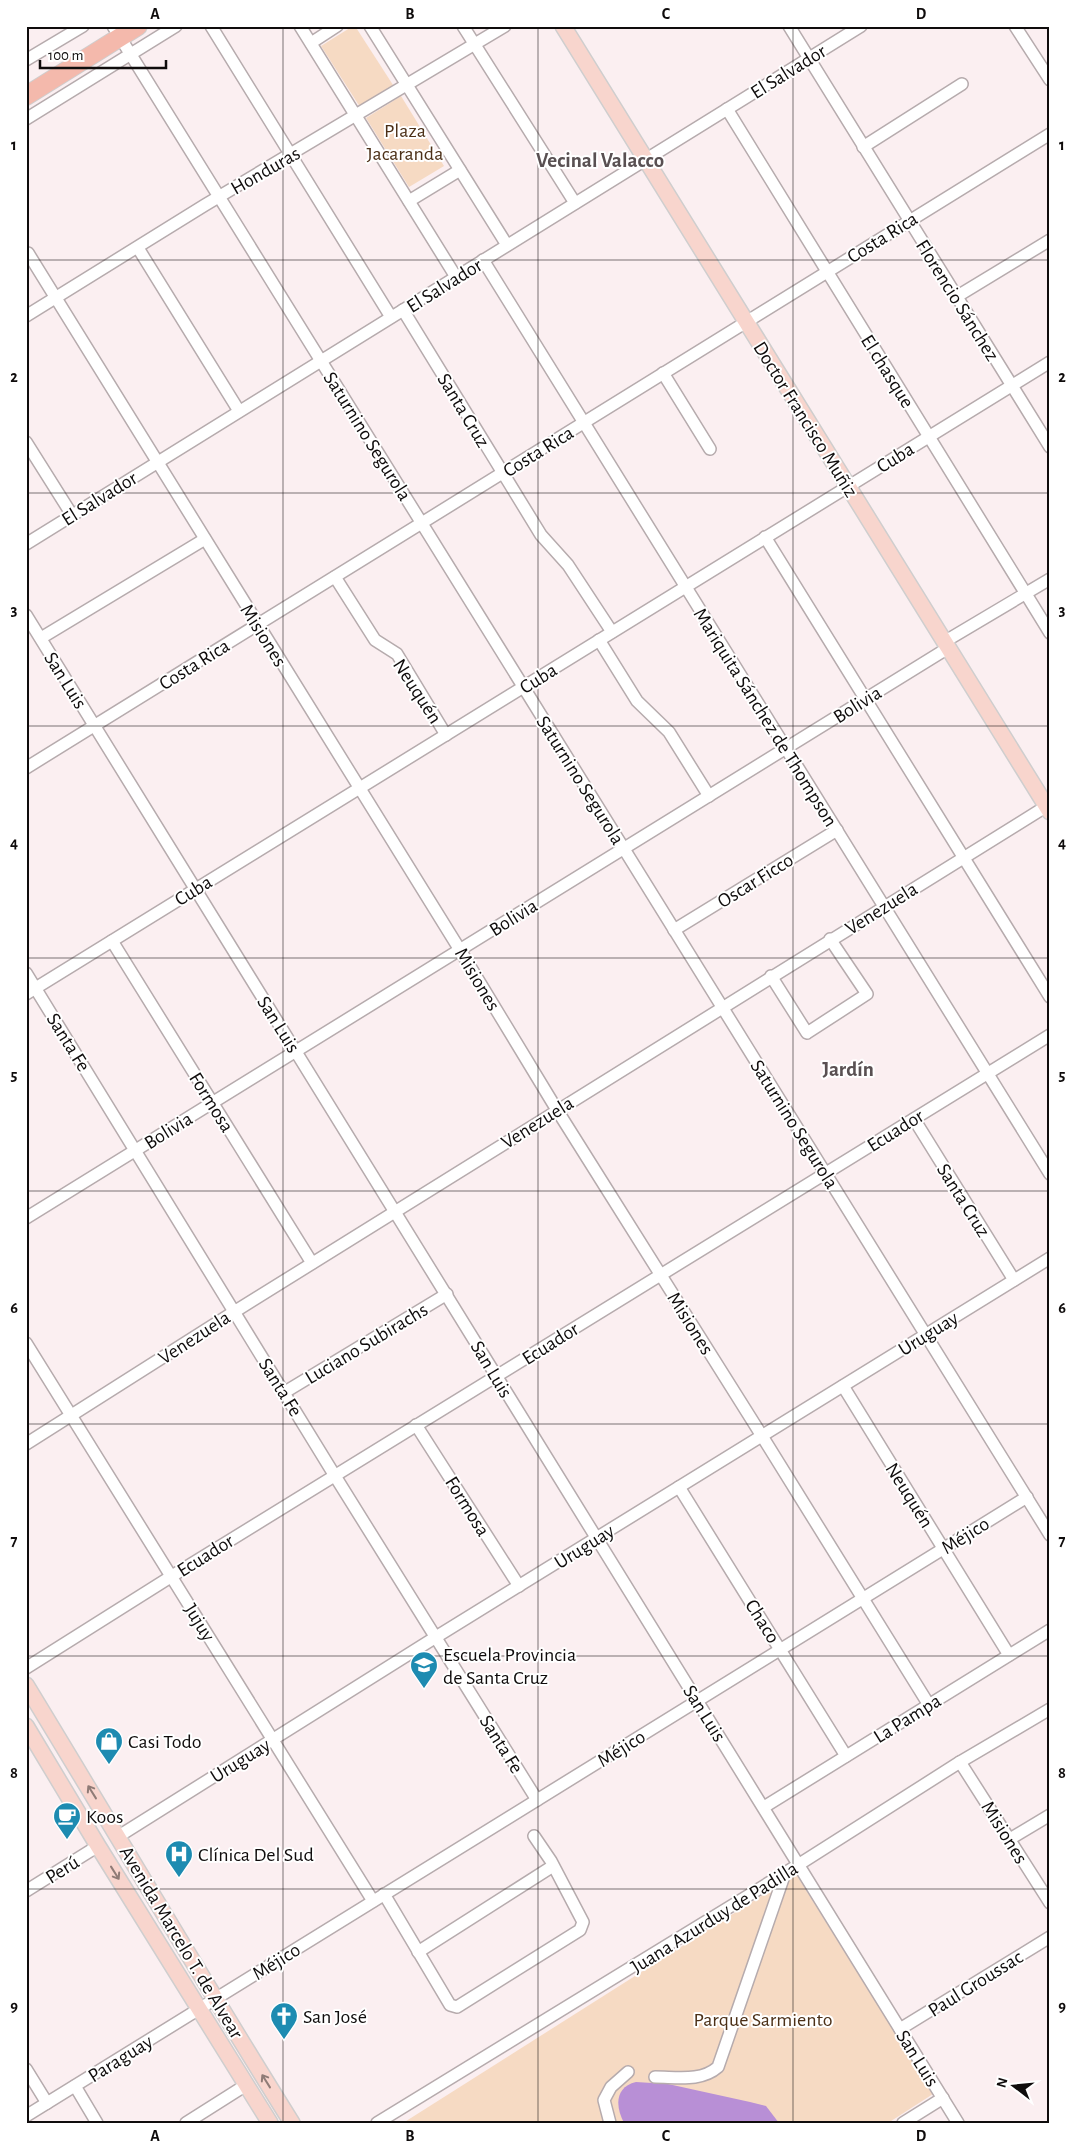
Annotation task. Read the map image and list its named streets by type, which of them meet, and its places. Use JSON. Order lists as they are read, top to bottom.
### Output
{
  "streets": {
    "main road": ["Doctor Francisco Muñiz", "Avenida Marcelo T. de Alvear"],
    "street": [
      "El Salvador",
      "Honduras",
      "Costa Rica",
      "Florencio Sánchez",
      "El chasque",
      "Santa Cruz",
      "Saturnino Segurola",
      "Cuba",
      "Misiones",
      "San Luis",
      "Neuquén",
      "Bolivia",
      "Mariquita Sánchez de Thompson",
      "Oscar Ficco",
      "Venezuela",
      "Santa Fe",
      "Formosa",
      "Ecuador",
      "Uruguay",
      "Luciano Subirachs",
      "Méjico",
      "Chaco",
      "Jujuy",
      "La Pampa",
      "Perú",
      "Juana Azurduy de Padilla",
      "Paul Groussac",
      "Paraguay"
    ]
  },
  "crossings": [
    ["El Salvador", "Florencio Sánchez"],
    ["El Salvador", "El chasque"],
    ["El Salvador", "Santa Cruz"],
    ["El Salvador", "Doctor Francisco Muñiz"],
    ["El Salvador", "Saturnino Segurola"],
    ["El Salvador", "Misiones"],
    ["El Salvador", "Mariquita Sánchez de Thompson"],
    ["Honduras", "Saturnino Segurola"],
    ["Honduras", "Misiones"],
    ["Costa Rica", "Florencio Sánchez"],
    ["Costa Rica", "El chasque"],
    ["Costa Rica", "Santa Cruz"],
    ["Costa Rica", "Doctor Francisco Muñiz"],
    ["Costa Rica", "Saturnino Segurola"],
    ["Costa Rica", "Misiones"],
    ["Costa Rica", "San Luis"],
    ["Costa Rica", "Neuquén"],
    ["Costa Rica", "Mariquita Sánchez de Thompson"],
    ["Florencio Sánchez", "Cuba"],
    ["El chasque", "Cuba"],
    ["El chasque", "Bolivia"],
    ["Santa Cruz", "Cuba"],
    ["Santa Cruz", "Ecuador"],
    ["Santa Cruz", "Uruguay"],
    ["Doctor Francisco Muñiz", "Cuba"],
    ["Doctor Francisco Muñiz", "Bolivia"],
    ["Doctor Francisco Muñiz", "Venezuela"],
    ["Saturnino Segurola", "Cuba"],
    ["Saturnino Segurola", "Bolivia"],
    ["Saturnino Segurola", "Oscar Ficco"],
    ["Saturnino Segurola", "Venezuela"],
    ["Saturnino Segurola", "Ecuador"],
    ["Saturnino Segurola", "Uruguay"],
    ["Saturnino Segurola", "Méjico"],
    ["Cuba", "Misiones"],
    ["Cuba", "San Luis"],
    ["Cuba", "Neuquén"],
    ["Cuba", "Mariquita Sánchez de Thompson"],
    ["Cuba", "Santa Fe"],
    ["Cuba", "Formosa"],
    ["Misiones", "Bolivia"],
    ["Misiones", "Venezuela"],
    ["Misiones", "Ecuador"],
    ["Misiones", "Uruguay"],
    ["Misiones", "Méjico"],
    ["Misiones", "La Pampa"],
    ["Misiones", "Juana Azurduy de Padilla"],
    ["San Luis", "Bolivia"],
    ["San Luis", "Venezuela"],
    ["San Luis", "Ecuador"],
    ["San Luis", "Uruguay"],
    ["San Luis", "Luciano Subirachs"],
    ["San Luis", "Méjico"],
    ["San Luis", "La Pampa"],
    ["San Luis", "Juana Azurduy de Padilla"],
    ["San Luis", "Paul Groussac"],
    ["Neuquén", "Uruguay"],
    ["Neuquén", "Méjico"],
    ["Neuquén", "La Pampa"],
    ["Bolivia", "Mariquita Sánchez de Thompson"],
    ["Bolivia", "Santa Fe"],
    ["Bolivia", "Formosa"],
    ["Mariquita Sánchez de Thompson", "Oscar Ficco"],
    ["Mariquita Sánchez de Thompson", "Venezuela"],
    ["Mariquita Sánchez de Thompson", "Ecuador"],
    ["Venezuela", "Santa Fe"],
    ["Venezuela", "Formosa"],
    ["Venezuela", "Jujuy"],
    ["Santa Fe", "Ecuador"],
    ["Santa Fe", "Uruguay"],
    ["Santa Fe", "Luciano Subirachs"],
    ["Santa Fe", "Méjico"],
    ["Formosa", "Ecuador"],
    ["Formosa", "Uruguay"],
    ["Ecuador", "Jujuy"],
    ["Uruguay", "Chaco"],
    ["Uruguay", "Jujuy"],
    ["Uruguay", "Avenida Marcelo T. de Alvear"],
    ["Méjico", "Chaco"],
    ["Méjico", "Jujuy"],
    ["Méjico", "Avenida Marcelo T. de Alvear"],
    ["Méjico", "Paraguay"],
    ["Chaco", "La Pampa"],
    ["Perú", "Avenida Marcelo T. de Alvear"],
    ["Avenida Marcelo T. de Alvear", "Paraguay"]
  ],
  "districts": ["Vecinal Valacco", "Jardín"],
  "parks": ["Plaza Jacaranda", "Parque Sarmiento"],
  "places": {
    "school or university": ["Escuela Provincia de Santa Cruz"],
    "shop": ["Casi Todo"],
    "cafe": ["Koos"],
    "hospital": ["Clínica Del Sud"],
    "church": ["San José"]
  },
  "scale_bar": "100 m",
  "north": "left",
  "grid": {
    "columns": [
      "A",
      "B",
      "C",
      "D"
    ],
    "rows": [
      "1",
      "2",
      "3",
      "4",
      "5",
      "6",
      "7",
      "8",
      "9"
    ]
  }
}
